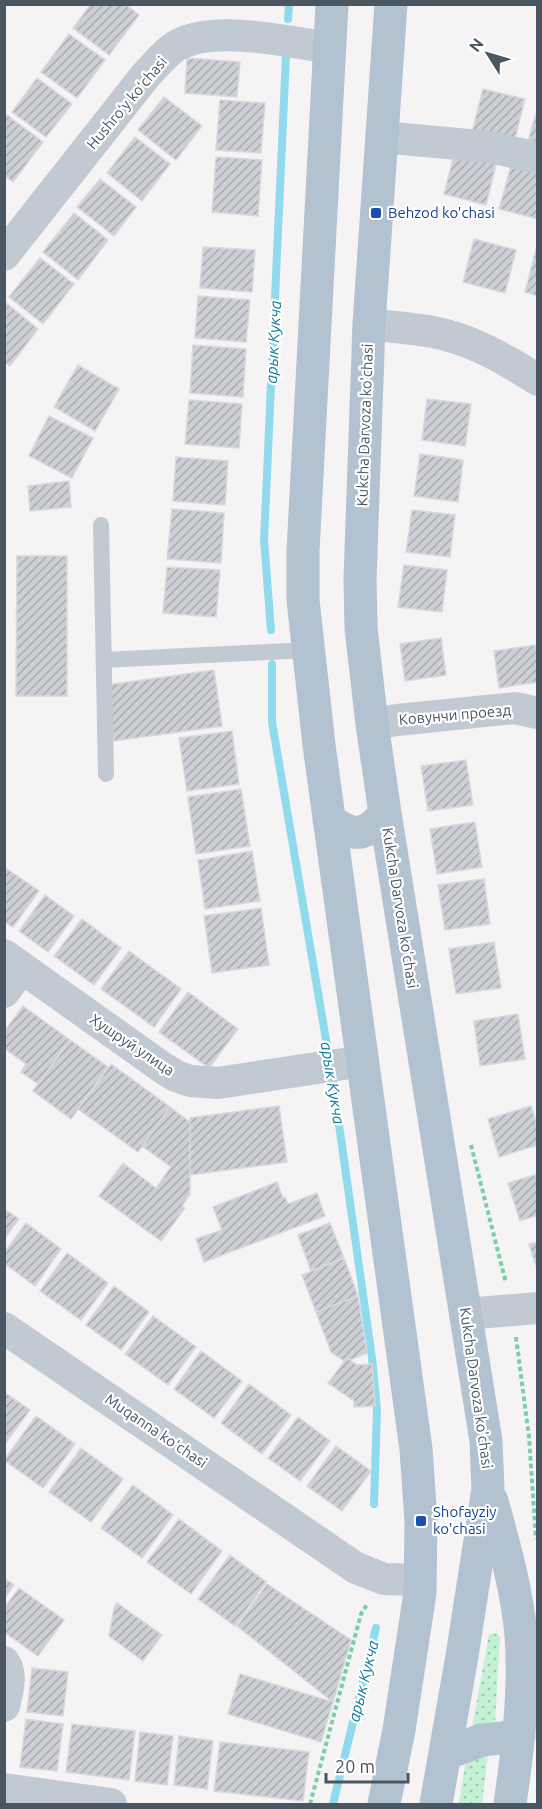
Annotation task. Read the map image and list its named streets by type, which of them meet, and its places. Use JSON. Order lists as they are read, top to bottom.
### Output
{
  "streets": {
    "main road": ["Kukcha Darvoza ko'chasi"],
    "street": [
      "Hushroʻy koʻchasi",
      "Ковунчи проезд",
      "Хушруй улица",
      "Muqanna koʻchasi"
    ]
  },
  "crossings": [
    ["Kukcha Darvoza ko'chasi", "Ковунчи проезд"]
  ],
  "water": ["арык Кукча"],
  "places": {
    "transit": ["Behzod ko'chasi", "Shofayziy ko'chasi"]
  },
  "scale_bar": "20 m",
  "north": "top left"
}
